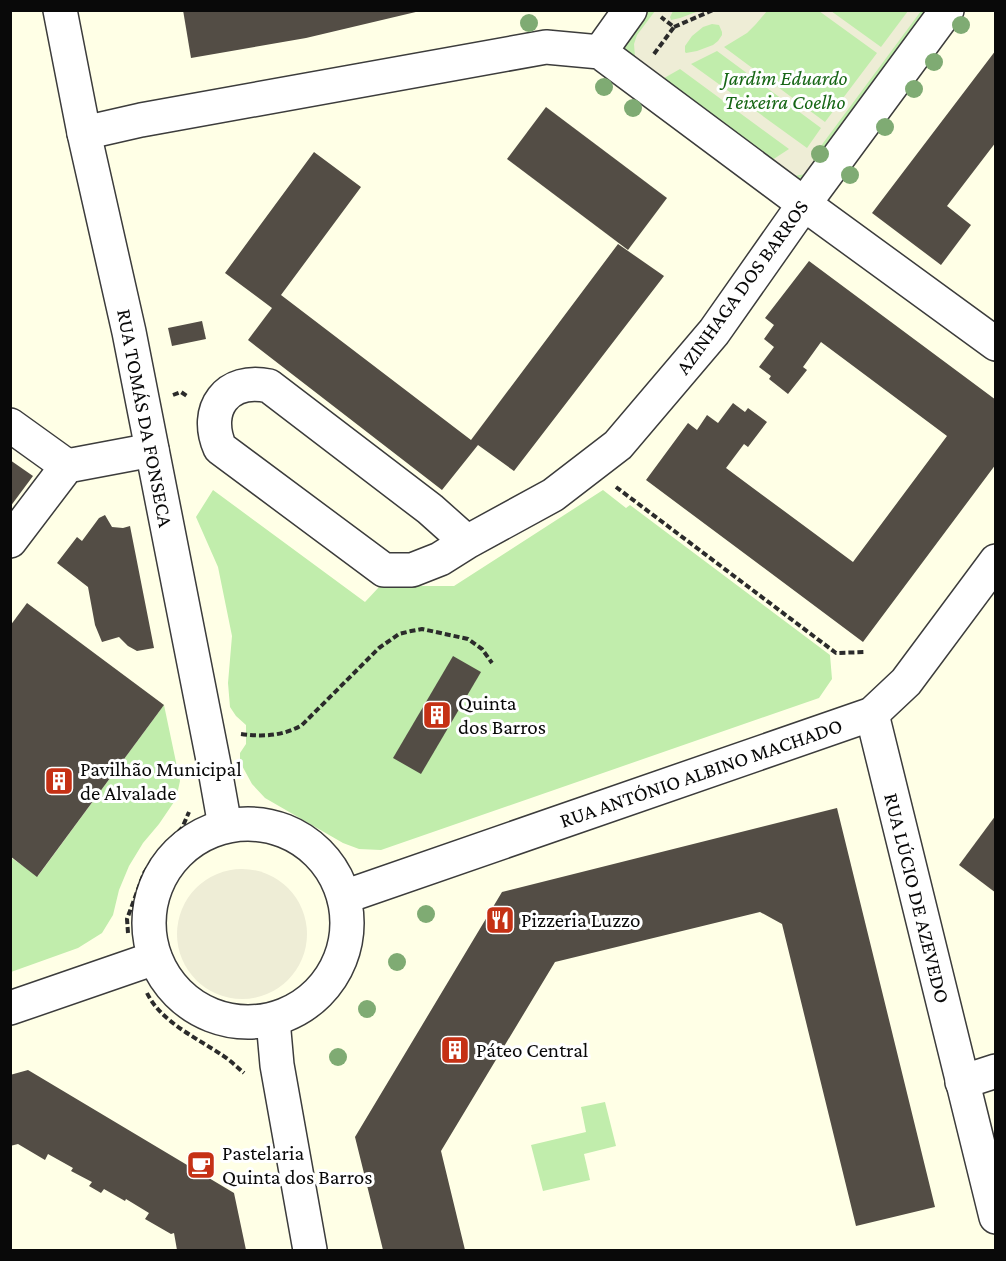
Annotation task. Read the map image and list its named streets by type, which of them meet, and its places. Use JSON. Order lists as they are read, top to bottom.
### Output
{
  "streets": {
    "street": [
      "AZINHAGA DOS BARROS",
      "RUA TOMÁS DA FONSECA",
      "RUA ANTÓNIO ALBINO MACHADO",
      "RUA LÚCIO DE AZEVEDO"
    ]
  },
  "crossings": [
    ["RUA TOMÁS DA FONSECA", "RUA ANTÓNIO ALBINO MACHADO"],
    ["RUA ANTÓNIO ALBINO MACHADO", "RUA LÚCIO DE AZEVEDO"]
  ],
  "parks": ["Jardim Eduardo Teixeira Coelho"],
  "places": {
    "building": ["Quinta dos Barros", "Pavilhão Municipal de Alvalade", "Páteo Central"],
    "restaurant": ["Pizzeria Luzzo"],
    "cafe": ["Pastelaria Quinta dos Barros"]
  }
}
